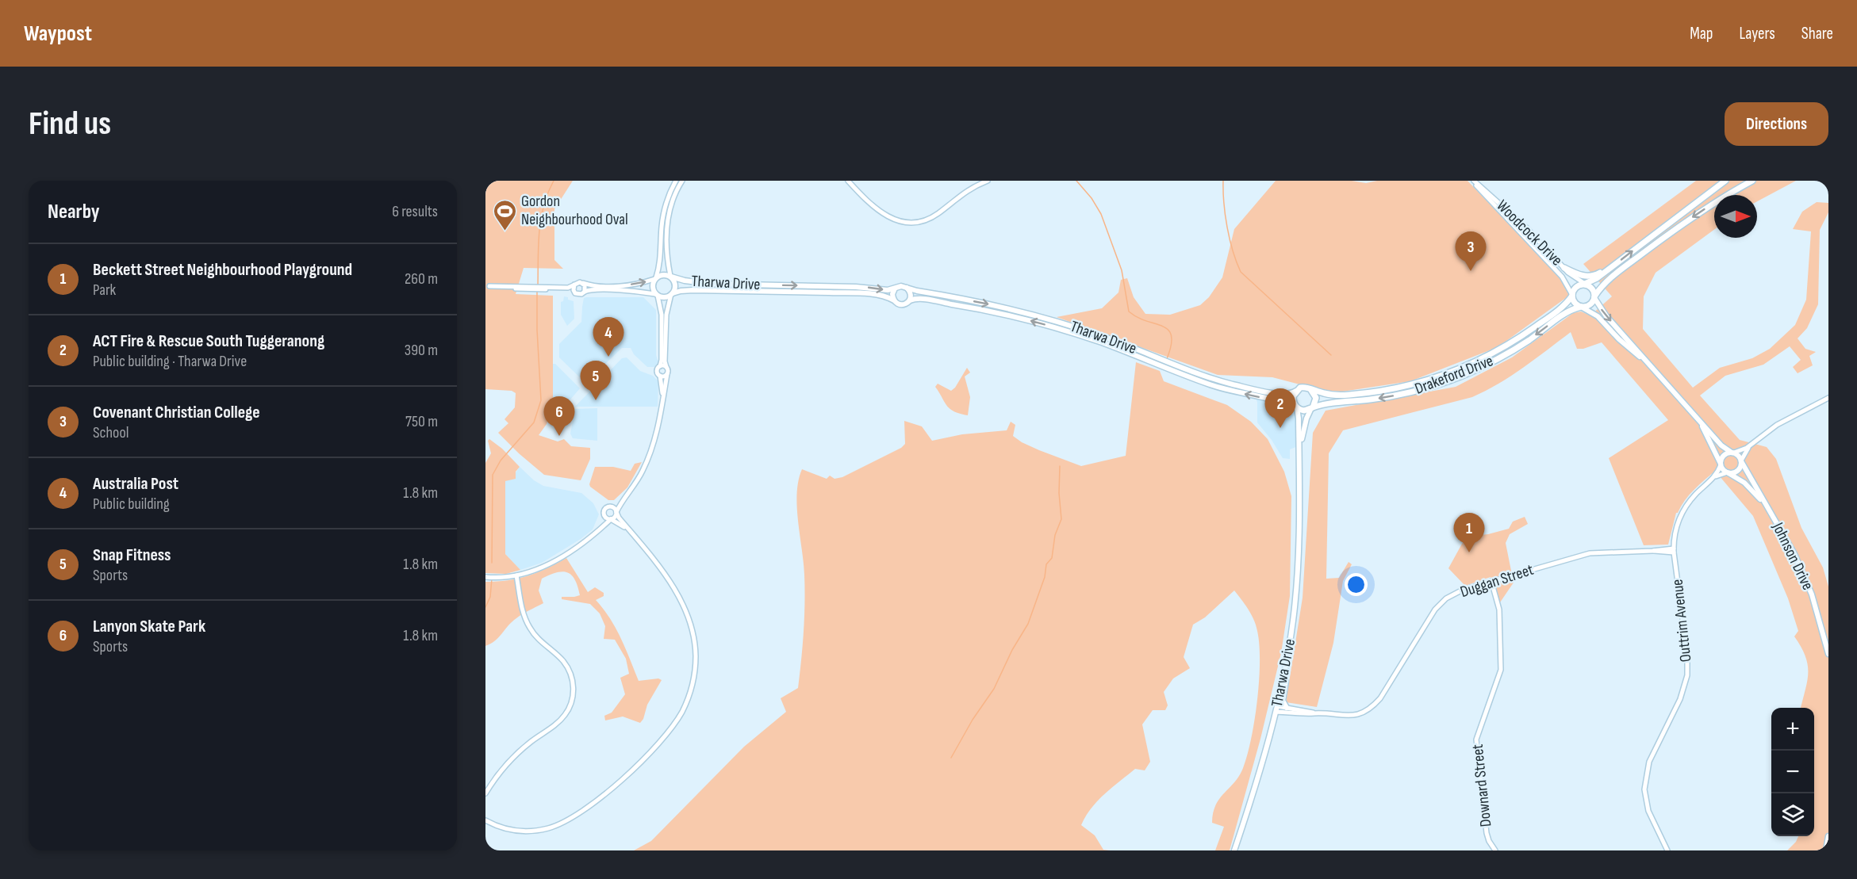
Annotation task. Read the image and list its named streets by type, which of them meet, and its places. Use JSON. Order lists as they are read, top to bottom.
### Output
{
  "streets": {
    "highway": ["Drakeford Drive"],
    "main road": ["Tharwa Drive", "Johnson Drive"],
    "street": [
      "Woodcock Drive",
      "Duggan Street",
      "Outtrim Avenue",
      "Downard Street"
    ]
  },
  "crossings": [
    ["Woodcock Drive", "Drakeford Drive"],
    ["Tharwa Drive", "Drakeford Drive"],
    ["Tharwa Drive", "Duggan Street"],
    ["Johnson Drive", "Outtrim Avenue"],
    ["Duggan Street", "Outtrim Avenue"],
    ["Duggan Street", "Downard Street"]
  ],
  "places": {
    "sports": ["Gordon Neighbourhood Oval"]
  },
  "north": "right",
  "page": {
    "header": "Waypost",
    "nav": ["Map", "Layers", "Share"],
    "buttons": "Directions",
    "title": "Find us",
    "heading": ["Nearby", "6 results"],
    "pins": [
      "3",
      "4",
      "5",
      "2",
      "6",
      "1"
    ],
    "list": [
      {
        "mark": "1",
        "name": "Beckett Street Neighbourhood Playground",
        "note": "Park",
        "value": "260 m"
      },
      {
        "mark": "2",
        "name": "ACT Fire & Rescue South Tuggeranong",
        "note": "Public building · Tharwa Drive",
        "value": "390 m"
      },
      {
        "mark": "3",
        "name": "Covenant Christian College",
        "note": "School",
        "value": "750 m"
      },
      {
        "mark": "4",
        "name": "Australia Post",
        "note": "Public building",
        "value": "1.8 km"
      },
      {
        "mark": "5",
        "name": "Snap Fitness",
        "note": "Sports",
        "value": "1.8 km"
      },
      {
        "mark": "6",
        "name": "Lanyon Skate Park",
        "note": "Sports",
        "value": "1.8 km"
      }
    ],
    "map_buttons": ["+", "−"]
  }
}
